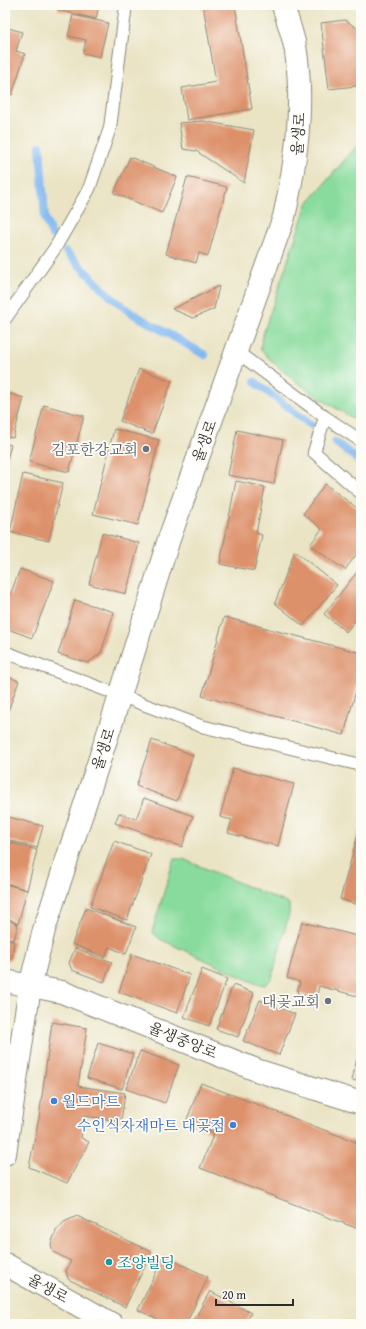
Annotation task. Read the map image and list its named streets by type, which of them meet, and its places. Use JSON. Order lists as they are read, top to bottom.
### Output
{
  "streets": {
    "street": ["율생로", "율생중앙로"]
  },
  "crossings": [
    ["율생로", "율생중앙로"]
  ],
  "places": [
    "김포한강교회",
    "대곶교회",
    "월드마트",
    "수인식자재마트 대곶점",
    "조양빌딩"
  ],
  "scale_bar": "20 m"
}
